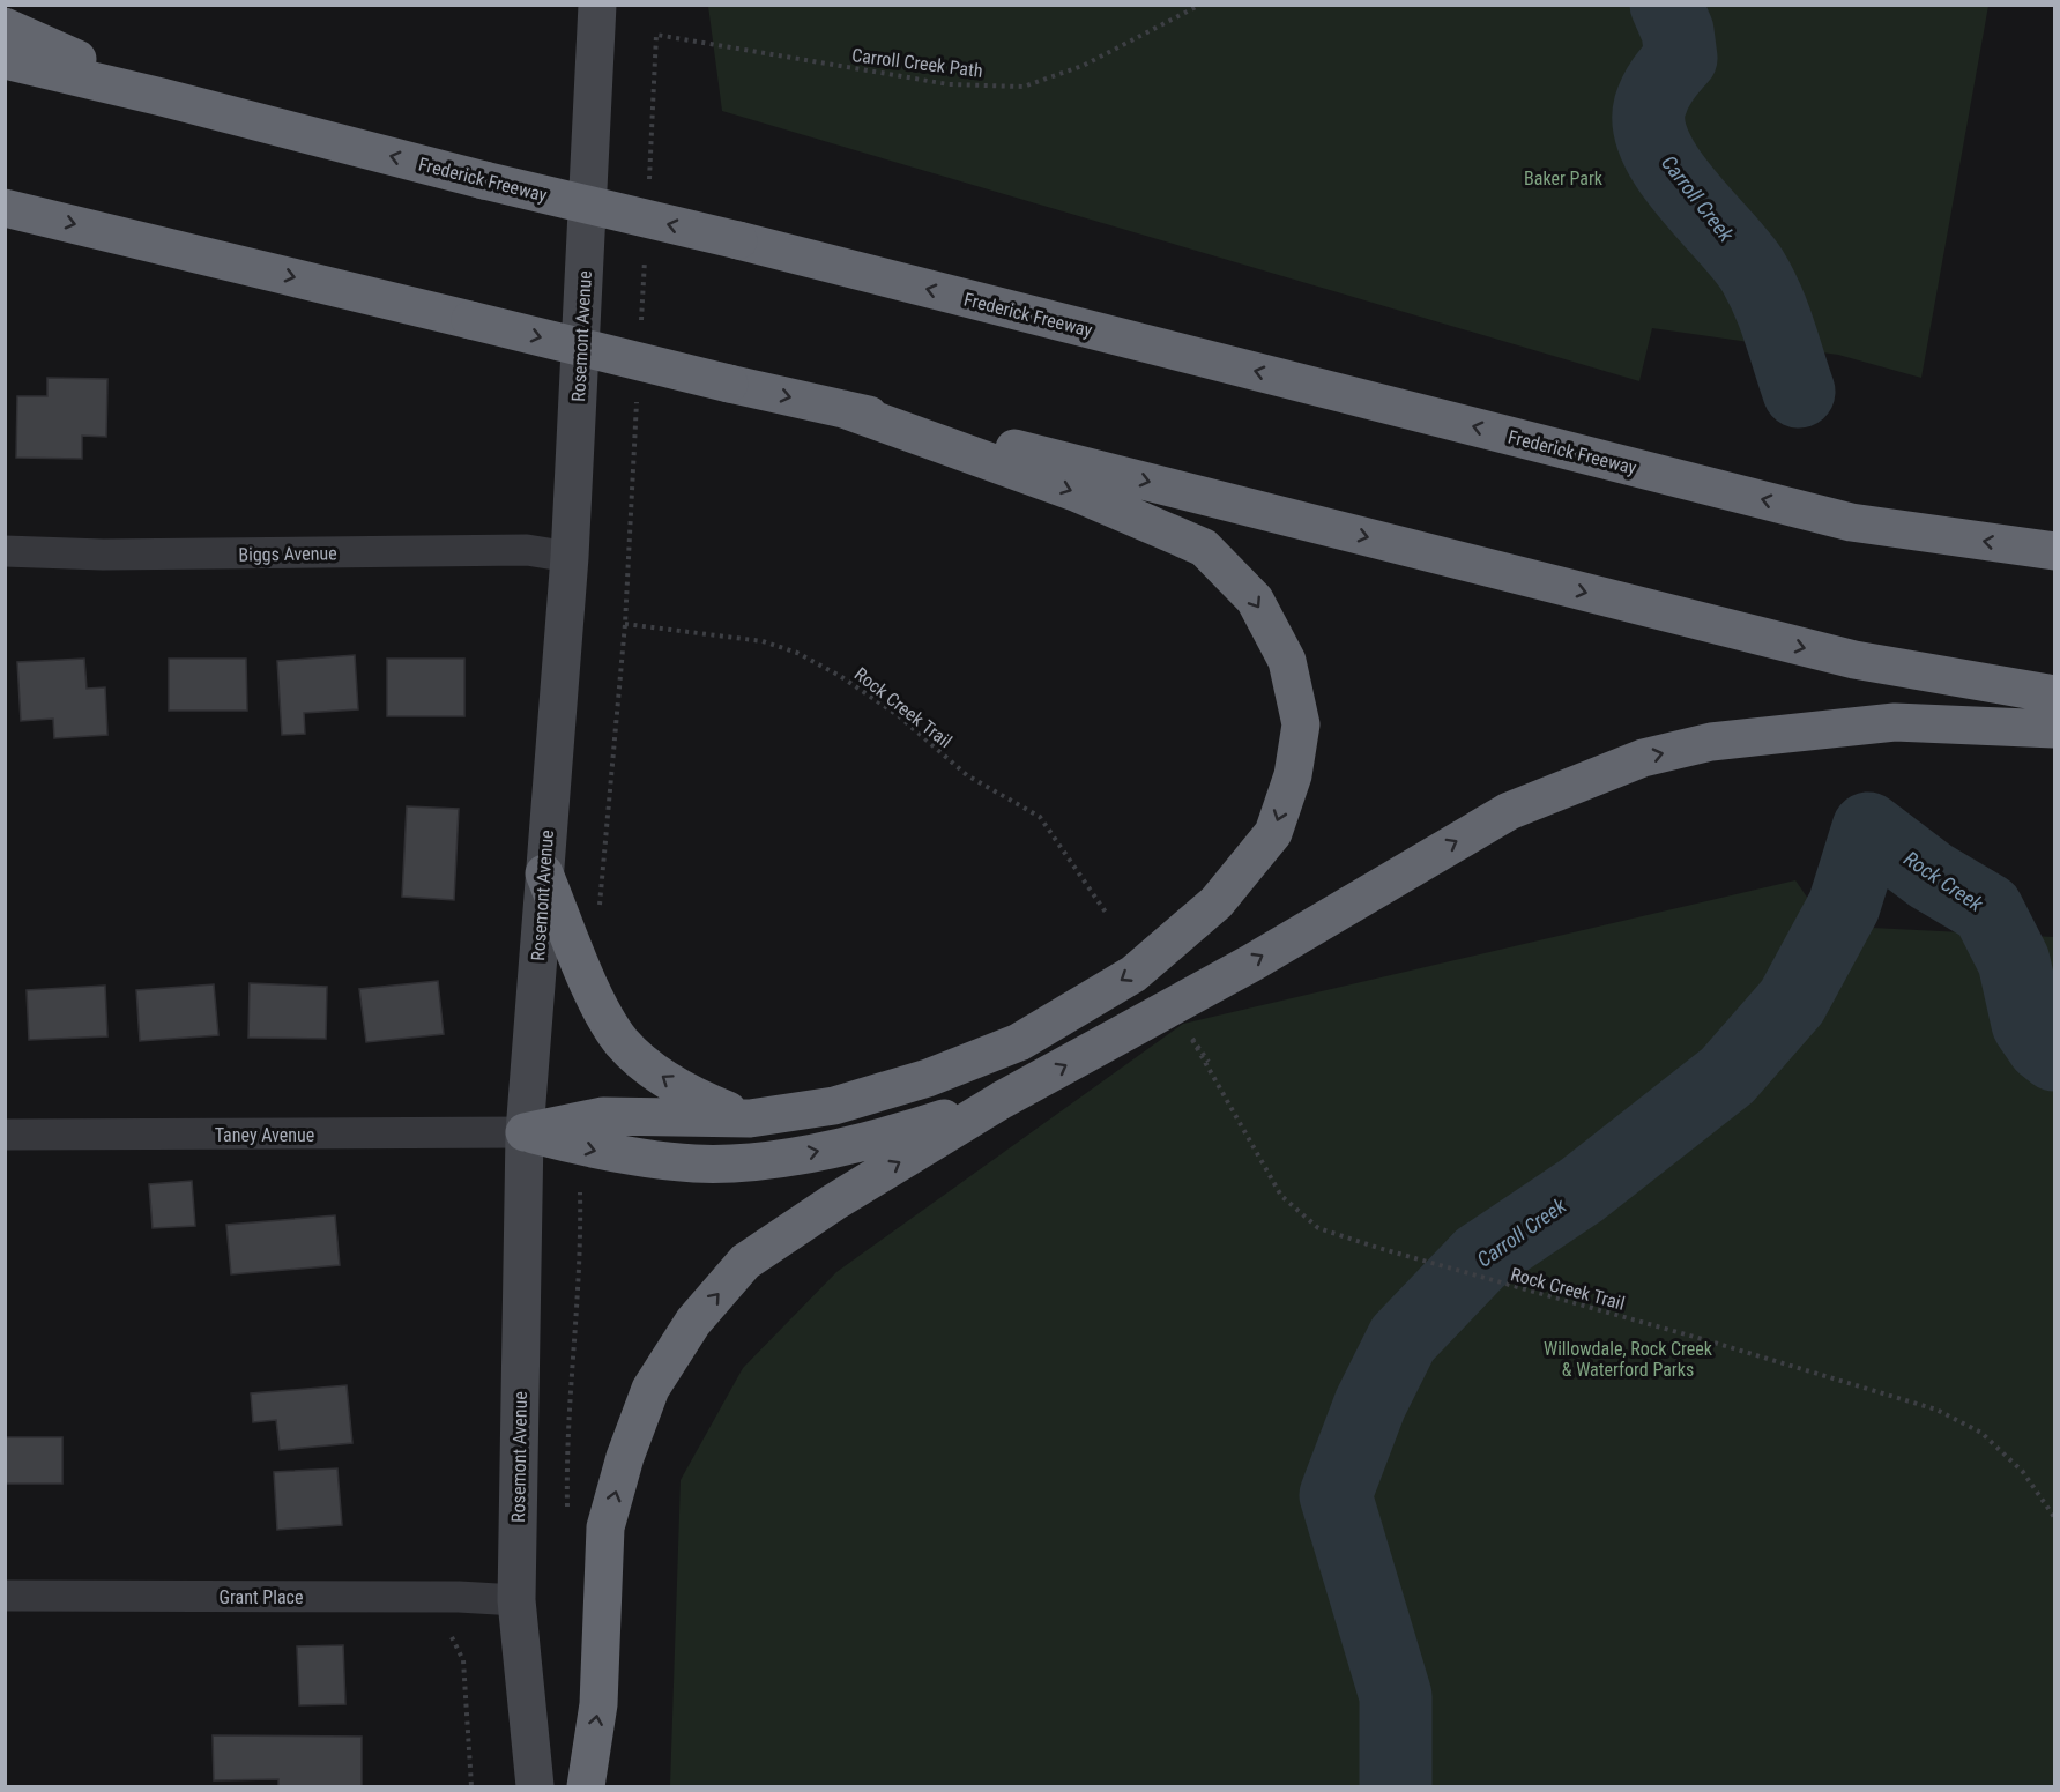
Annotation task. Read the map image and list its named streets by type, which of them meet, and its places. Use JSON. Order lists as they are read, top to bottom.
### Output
{
  "streets": {
    "highway": ["Frederick Freeway"],
    "main road": ["Rosemont Avenue"],
    "street": ["Biggs Avenue", "Taney Avenue", "Grant Place"],
    "path": ["Carroll Creek Path", "Rock Creek Trail"]
  },
  "crossings": [
    ["Rosemont Avenue", "Biggs Avenue"],
    ["Rosemont Avenue", "Taney Avenue"],
    ["Rosemont Avenue", "Grant Place"]
  ],
  "water": ["Carroll Creek", "Rock Creek"],
  "parks": ["Baker Park", "Willowdale, Rock Creek & Waterford Parks"]
}
